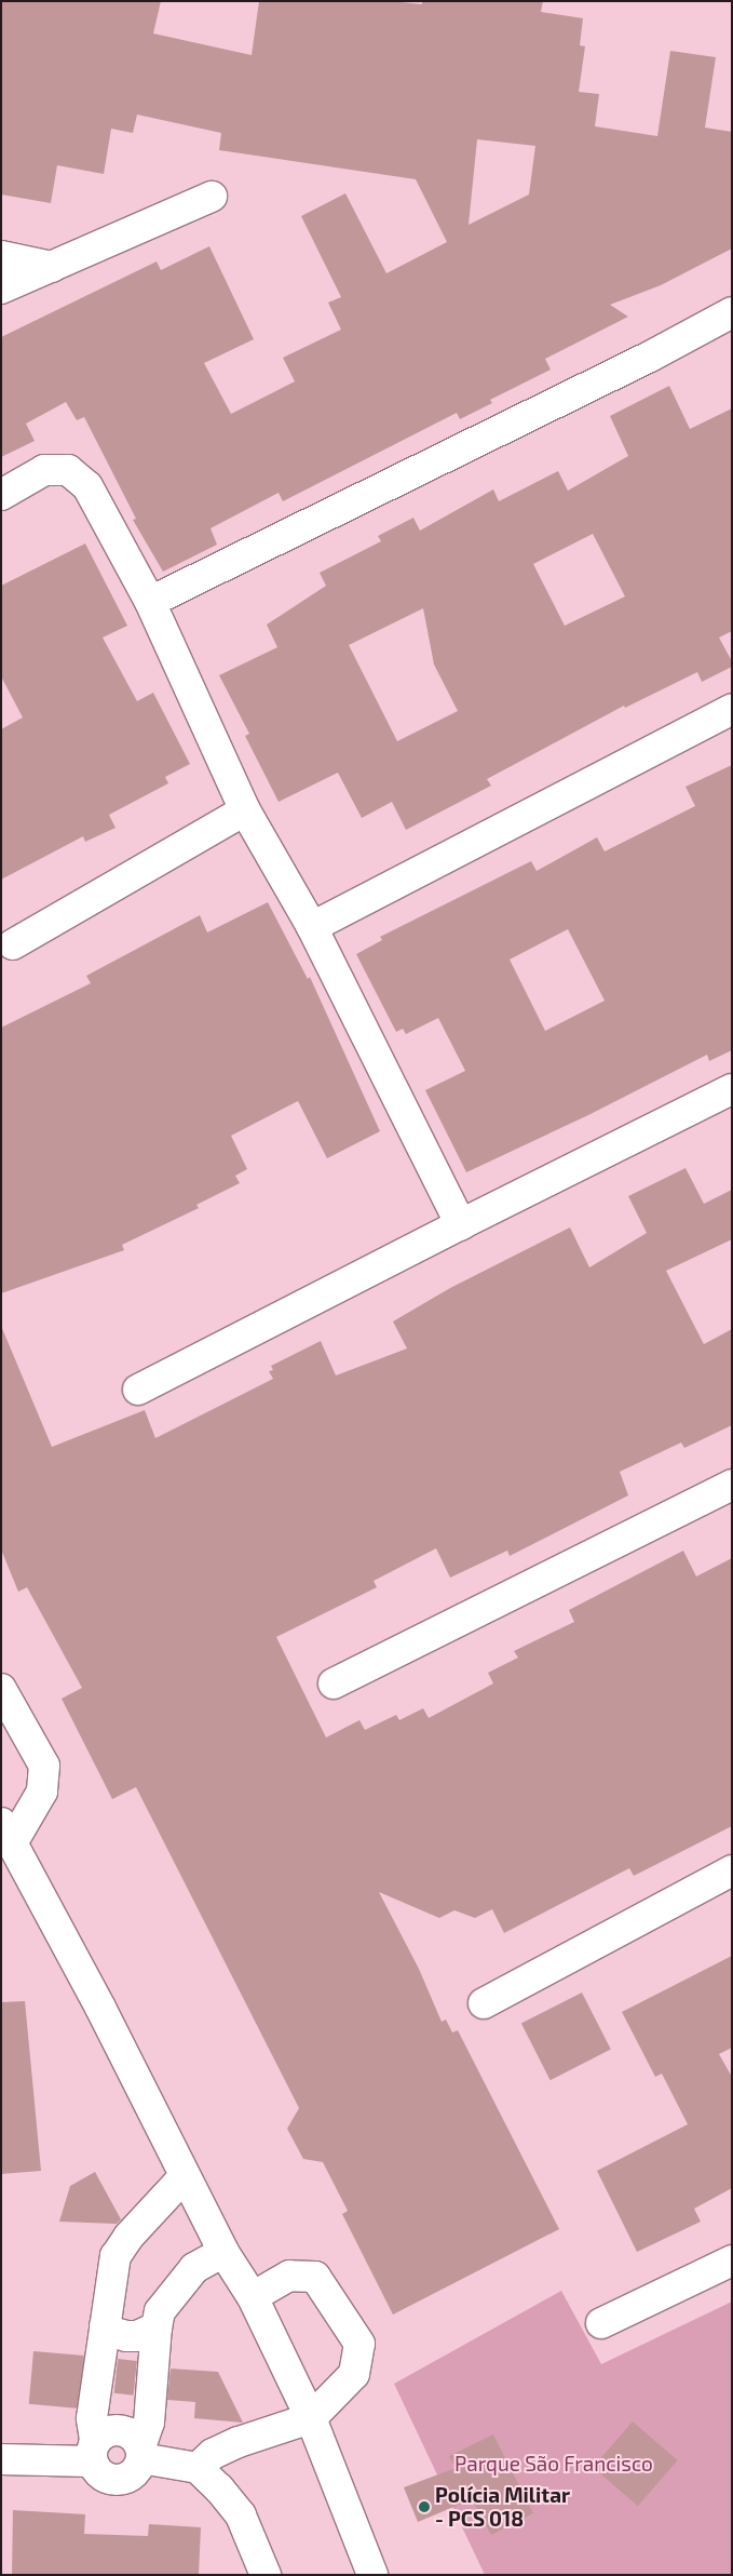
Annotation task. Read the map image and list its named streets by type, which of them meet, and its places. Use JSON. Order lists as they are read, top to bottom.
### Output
{
  "parks": ["Parque São Francisco"],
  "places": ["Polícia Militar - PCS 018"]
}
